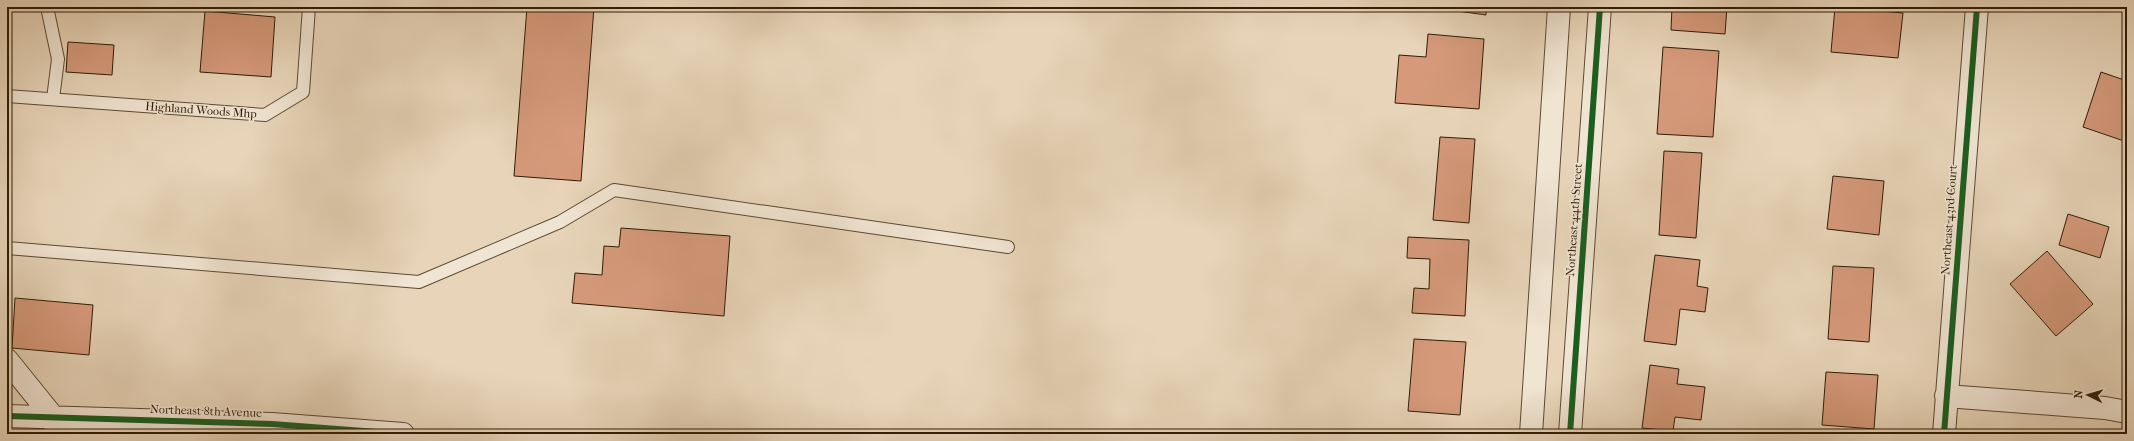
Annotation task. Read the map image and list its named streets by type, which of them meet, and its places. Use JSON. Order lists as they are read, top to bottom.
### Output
{
  "streets": {
    "street": ["Northeast 44th Street", "Northeast 43rd Court", "Northeast 8th Avenue"],
    "lane": ["Highland Woods Mhp"]
  },
  "north": "left"
}
